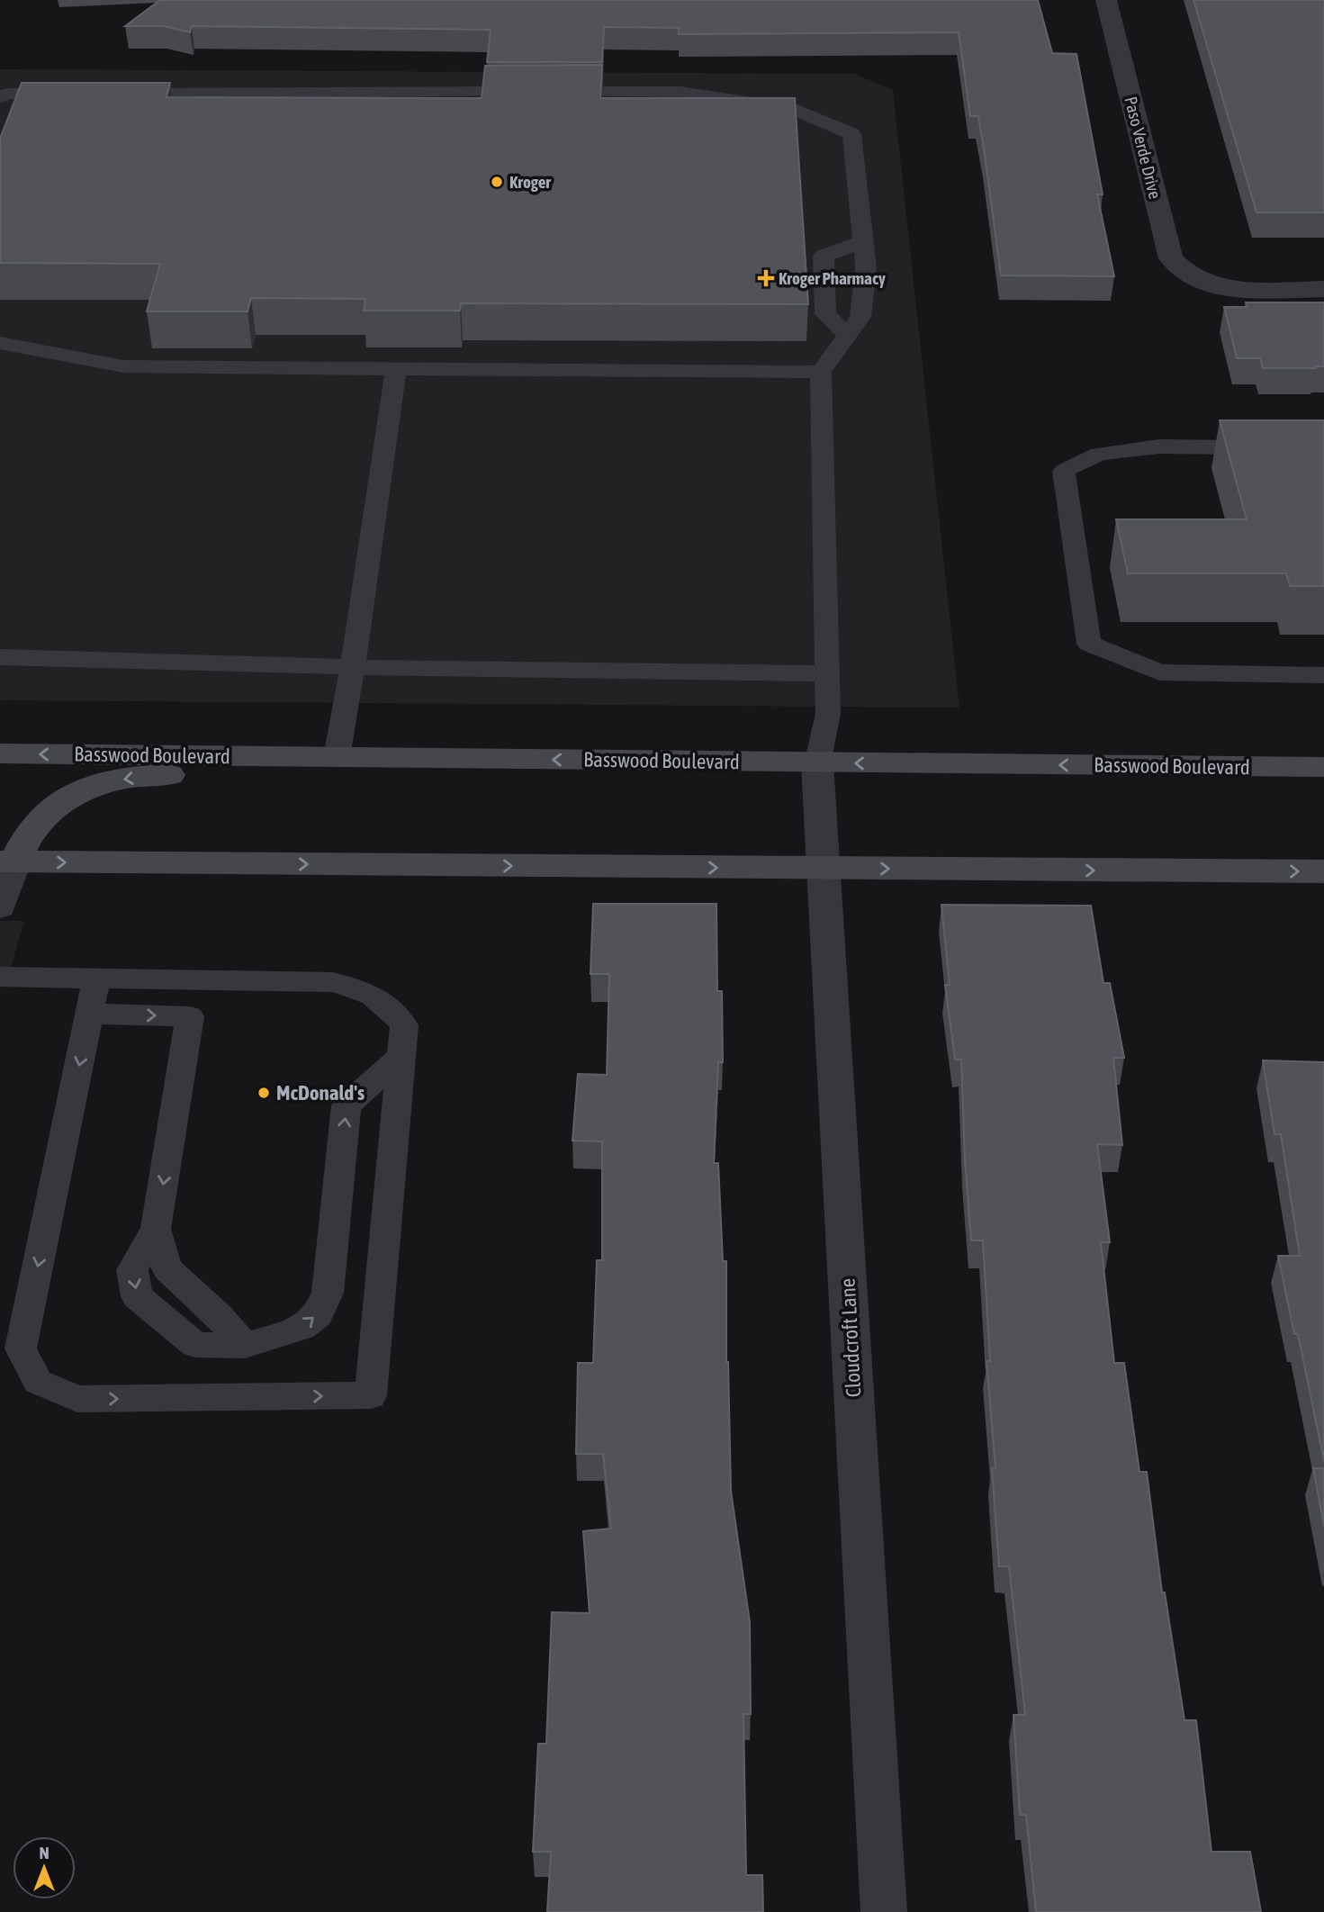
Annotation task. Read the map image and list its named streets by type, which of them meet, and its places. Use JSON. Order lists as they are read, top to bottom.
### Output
{
  "streets": {
    "main road": ["Basswood Boulevard"],
    "street": ["Paso Verde Drive", "Cloudcroft Lane"]
  },
  "crossings": [
    ["Basswood Boulevard", "Cloudcroft Lane"]
  ],
  "places": {
    "other": ["Kroger", "McDonald's"],
    "health": ["Kroger Pharmacy"]
  },
  "north": "top"
}
